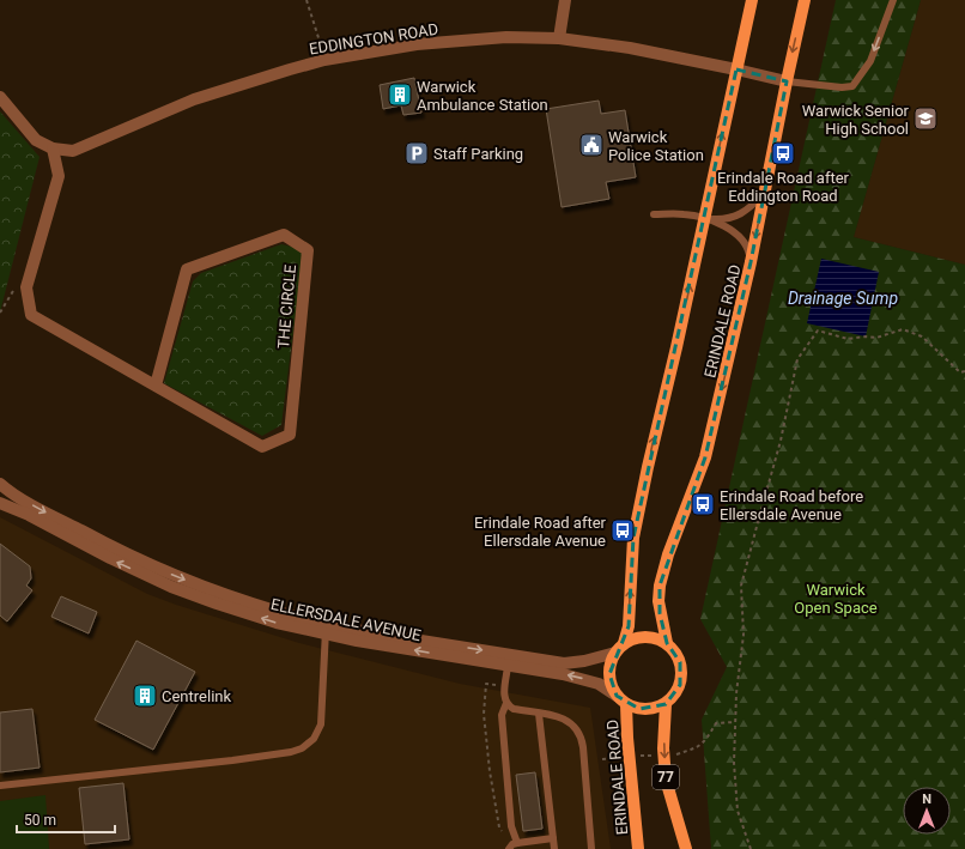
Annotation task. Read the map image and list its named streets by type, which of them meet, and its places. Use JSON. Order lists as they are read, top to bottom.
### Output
{
  "streets": {
    "main road": ["ERINDALE ROAD", "77"],
    "street": ["EDDINGTON ROAD", "THE CIRCLE", "ELLERSDALE AVENUE"]
  },
  "crossings": [
    ["EDDINGTON ROAD", "THE CIRCLE"],
    ["EDDINGTON ROAD", "ERINDALE ROAD"],
    ["ERINDALE ROAD", "ELLERSDALE AVENUE"],
    ["ERINDALE ROAD", "77"],
    ["ELLERSDALE AVENUE", "77"]
  ],
  "water": ["Drainage Sump"],
  "parks": ["Warwick Open Space"],
  "places": {
    "building": ["Warwick Ambulance Station", "Centrelink"],
    "school or university": ["Warwick Senior High School"],
    "public building": ["Warwick Police Station"],
    "parking": ["Staff Parking"],
    "bus stop": ["Erindale Road after Eddington Road", "Erindale Road before Ellersdale Avenue", "Erindale Road after Ellersdale Avenue"]
  },
  "scale_bar": "50 m",
  "north": "top"
}
